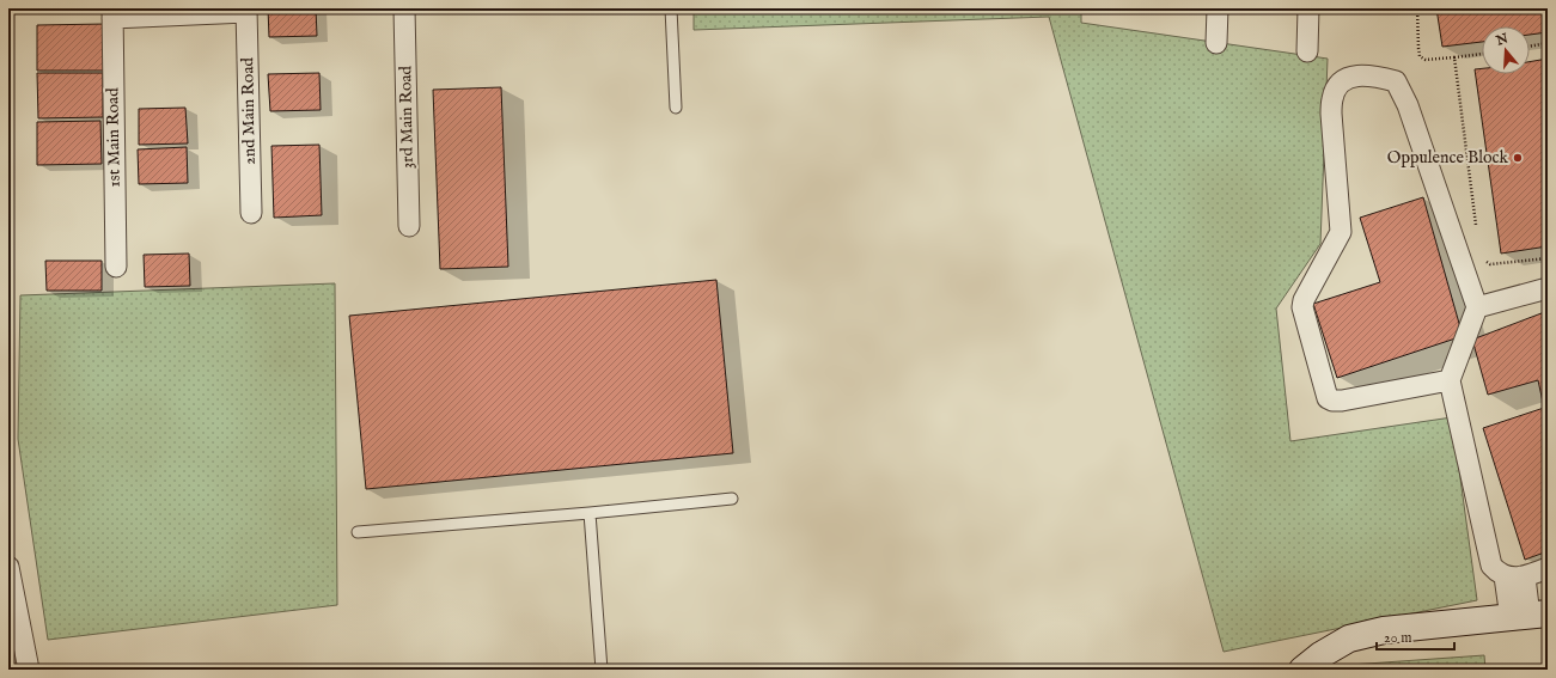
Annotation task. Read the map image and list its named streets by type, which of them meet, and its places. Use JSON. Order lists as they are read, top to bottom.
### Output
{
  "streets": {
    "street": ["2nd Main Road", "3rd Main Road", "1st Main Road"]
  },
  "places": ["Oppulence Block"],
  "scale_bar": "20 m",
  "north": "top"
}
